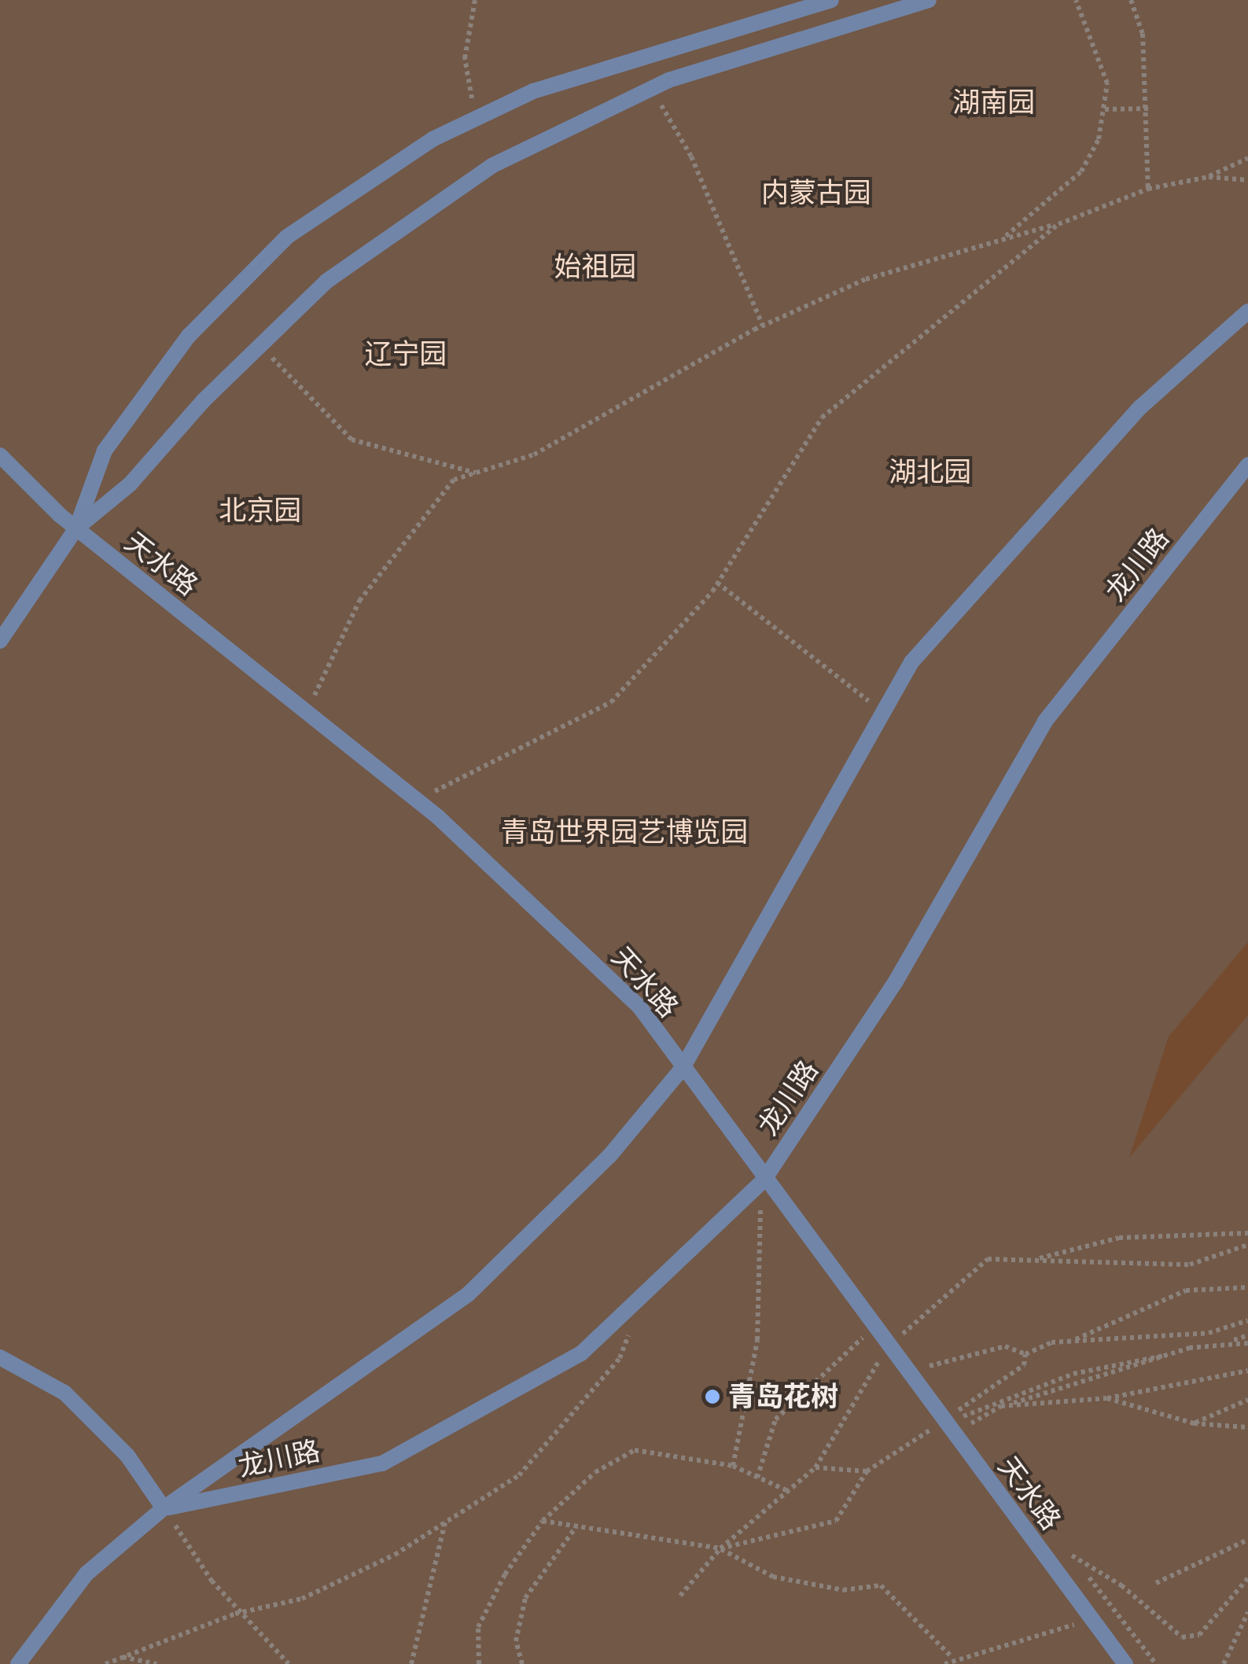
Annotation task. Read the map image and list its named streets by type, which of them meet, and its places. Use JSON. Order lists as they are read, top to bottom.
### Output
{
  "streets": {
    "street": ["天水路", "龙川路"]
  },
  "crossings": [
    ["天水路", "龙川路"]
  ],
  "parks": [
    "湖南园",
    "内蒙古园",
    "始祖园",
    "辽宁园",
    "湖北园",
    "北京园",
    "青岛世界园艺博览园"
  ],
  "places": ["青岛花树"]
}
